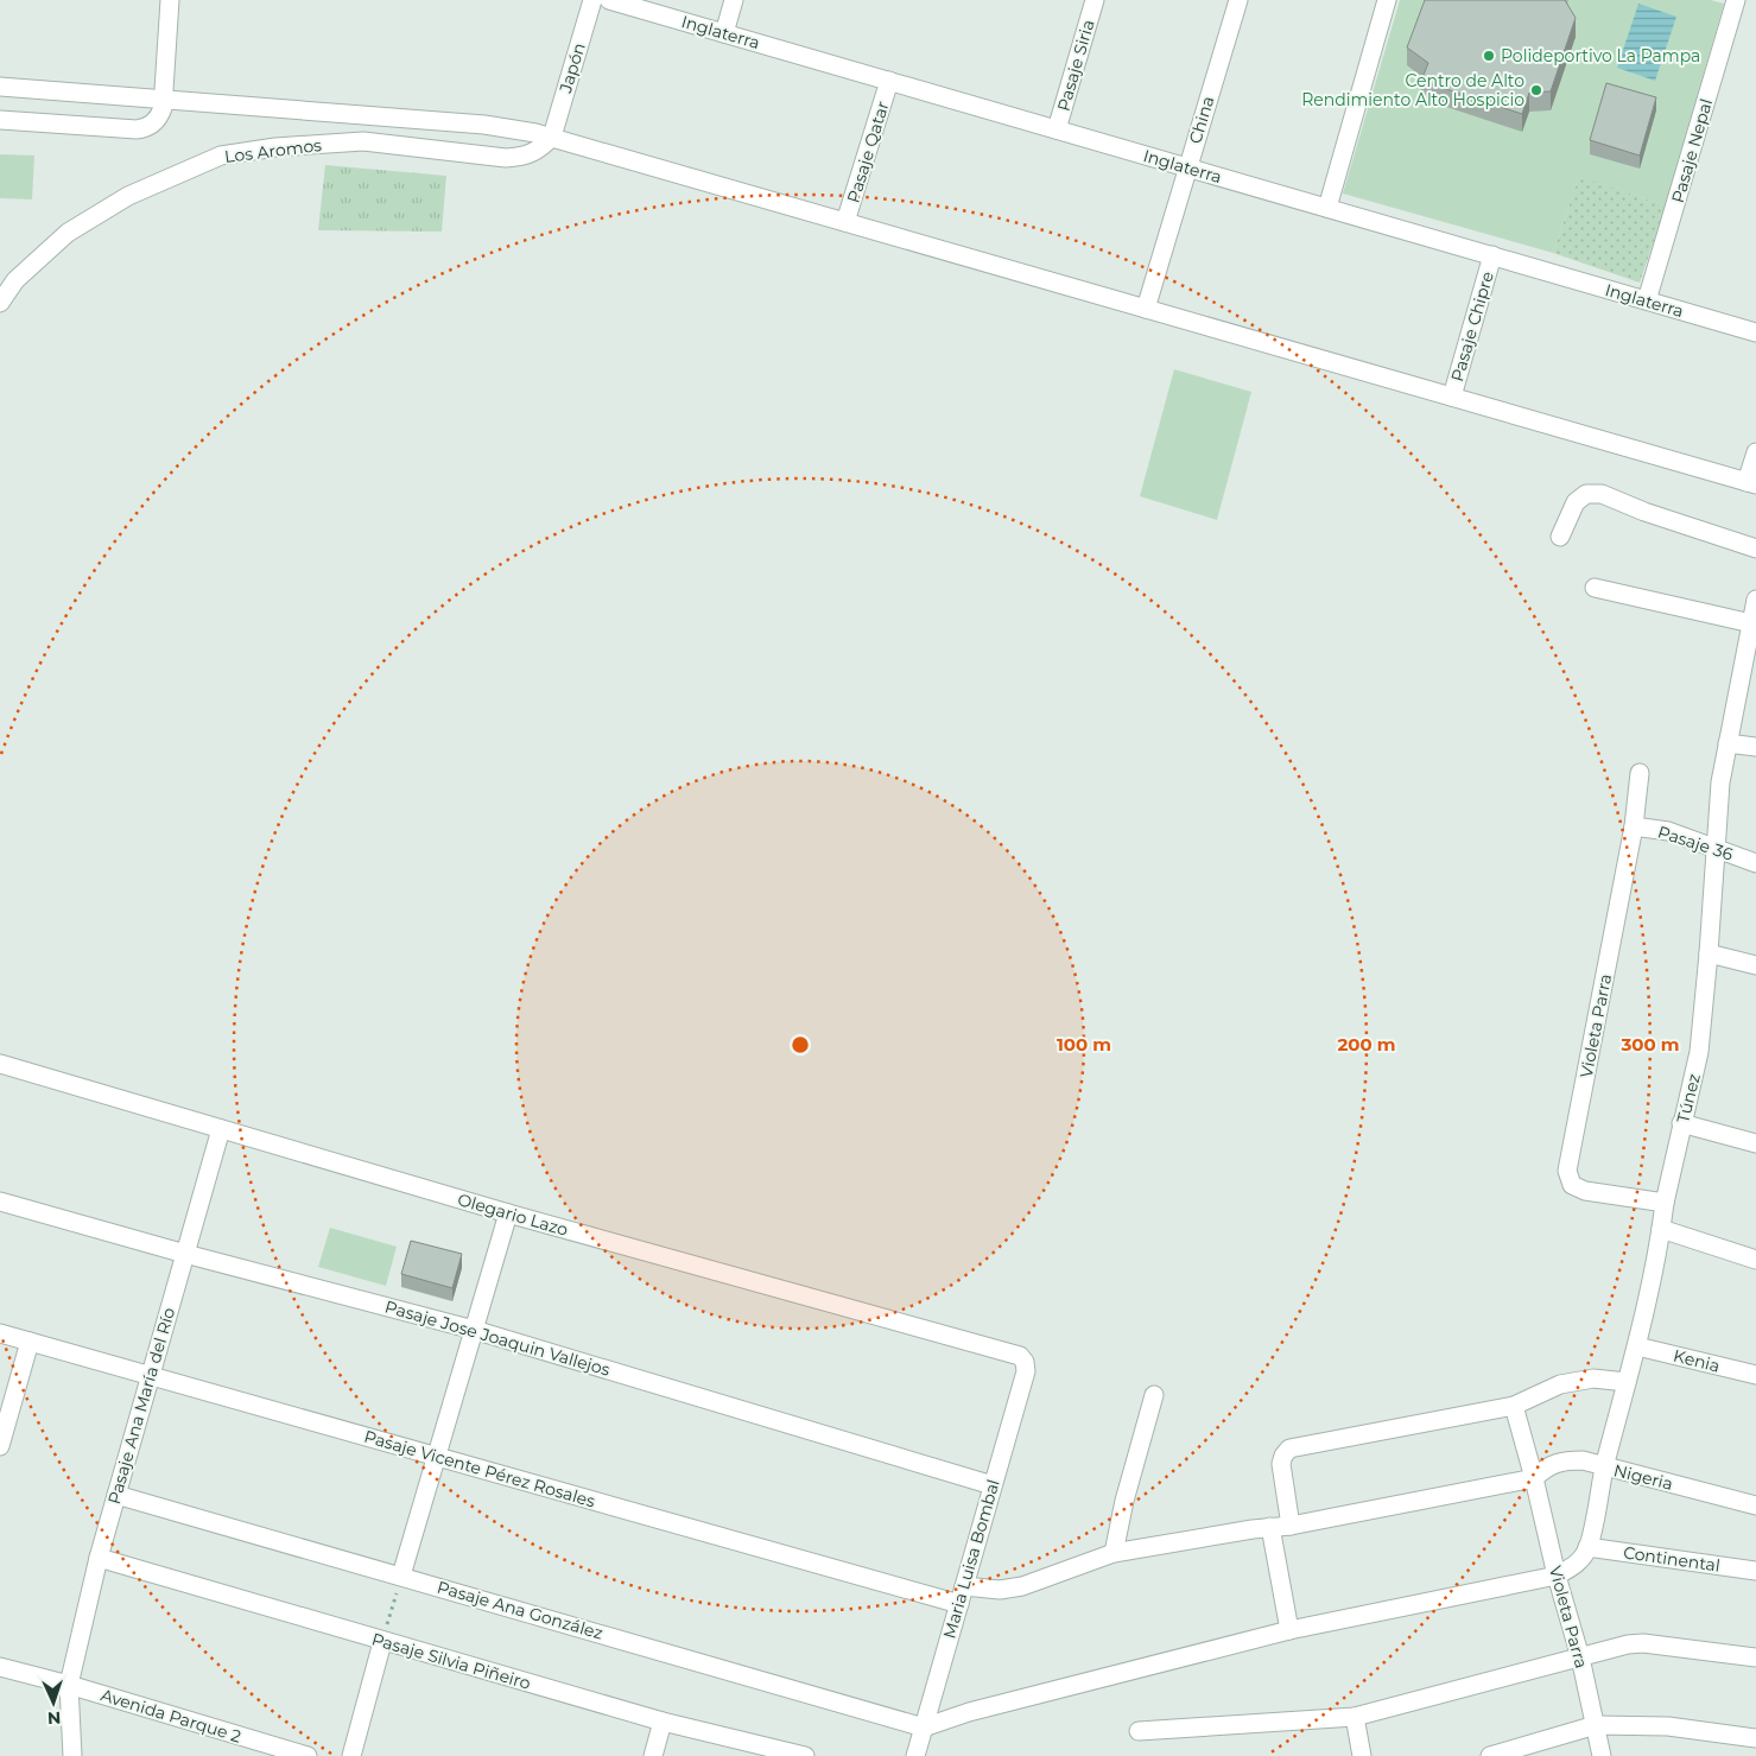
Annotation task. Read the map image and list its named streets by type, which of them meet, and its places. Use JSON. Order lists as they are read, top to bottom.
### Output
{
  "streets": {
    "street": [
      "Inglaterra",
      "Pasaje Siria",
      "Japón",
      "China",
      "Los Aromos",
      "Pasaje Nepal",
      "Pasaje Qatar",
      "Pasaje Chipre",
      "Pasaje 36",
      "Violeta Parra",
      "Túnez",
      "Olegario Lazo",
      "Pasaje Jose Joaquin Vallejos",
      "Kenia",
      "Pasaje Ana María del Río",
      "Pasaje Vicente Pérez Rosales",
      "Nigeria",
      "Maria Luisa Bombal",
      "Continental",
      "Pasaje Ana González",
      "Pasaje Silvia Piñeiro",
      "Avenida Parque 2"
    ]
  },
  "crossings": [
    ["Inglaterra", "Pasaje Siria"],
    ["Inglaterra", "China"],
    ["Inglaterra", "Pasaje Nepal"],
    ["Inglaterra", "Pasaje Qatar"],
    ["Inglaterra", "Pasaje Chipre"],
    ["Japón", "Los Aromos"],
    ["Pasaje 36", "Violeta Parra"],
    ["Pasaje 36", "Túnez"],
    ["Violeta Parra", "Túnez"],
    ["Violeta Parra", "Nigeria"],
    ["Túnez", "Kenia"],
    ["Túnez", "Nigeria"],
    ["Túnez", "Continental"],
    ["Olegario Lazo", "Pasaje Ana María del Río"],
    ["Olegario Lazo", "Maria Luisa Bombal"],
    ["Pasaje Jose Joaquin Vallejos", "Pasaje Ana María del Río"],
    ["Pasaje Jose Joaquin Vallejos", "Maria Luisa Bombal"],
    ["Pasaje Ana María del Río", "Pasaje Vicente Pérez Rosales"],
    ["Pasaje Ana María del Río", "Pasaje Ana González"],
    ["Pasaje Ana María del Río", "Pasaje Silvia Piñeiro"],
    ["Pasaje Ana María del Río", "Avenida Parque 2"],
    ["Pasaje Vicente Pérez Rosales", "Maria Luisa Bombal"],
    ["Maria Luisa Bombal", "Pasaje Ana González"]
  ],
  "places": ["Polideportivo La Pampa", "Centro de Alto Rendimiento Alto Hospicio"],
  "north": "bottom",
  "rings": ["100 m", "200 m", "300 m"]
}
